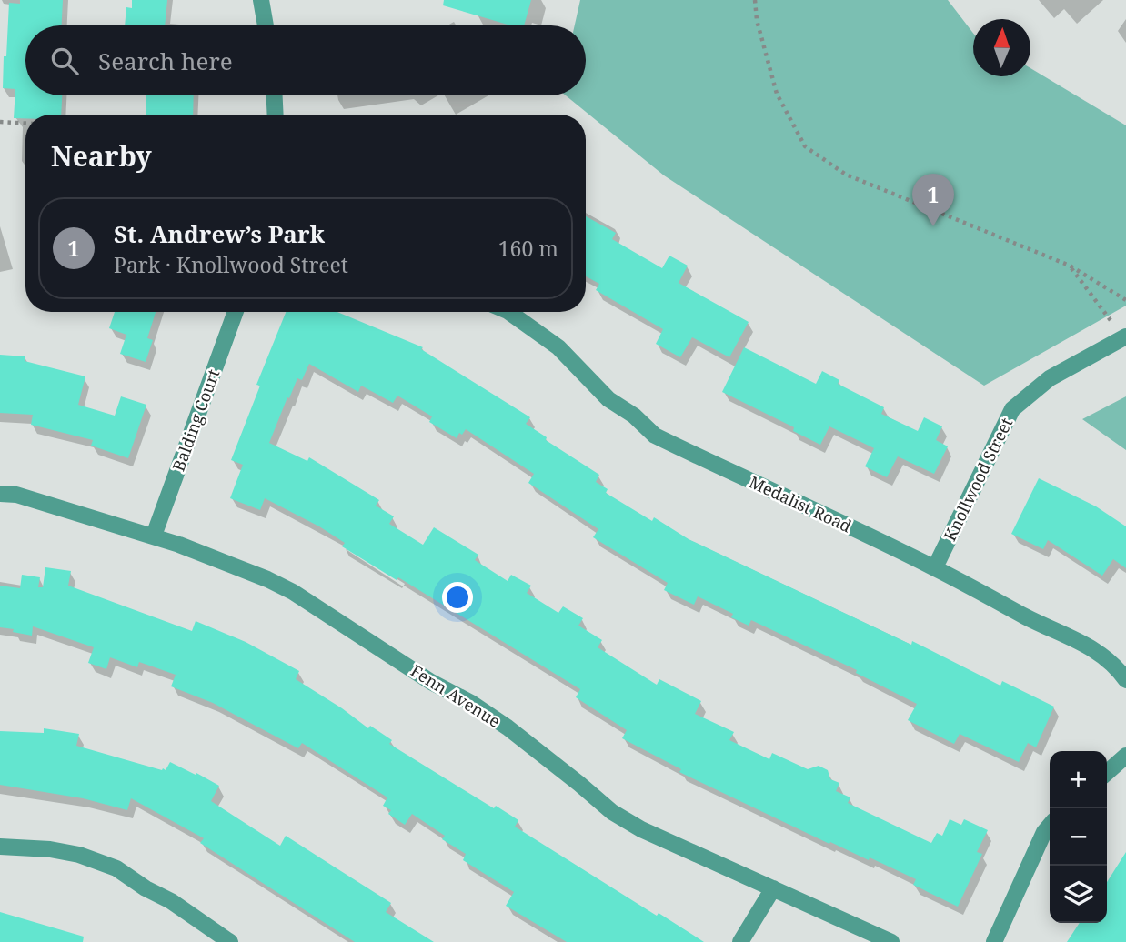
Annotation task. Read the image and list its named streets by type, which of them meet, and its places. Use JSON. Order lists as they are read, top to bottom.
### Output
{
  "streets": {
    "street": [
      "Balding Court",
      "Knollwood Street",
      "Medalist Road",
      "Fenn Avenue"
    ]
  },
  "crossings": [
    ["Balding Court", "Fenn Avenue"],
    ["Knollwood Street", "Medalist Road"]
  ],
  "north": "top",
  "page": {
    "search": "Search here",
    "heading": "Nearby",
    "pins": "1",
    "list": [
      {
        "mark": "1",
        "name": "St. Andrew’s Park",
        "note": "Park · Knollwood Street",
        "value": "160 m"
      }
    ],
    "map_buttons": ["+", "−"]
  }
}
